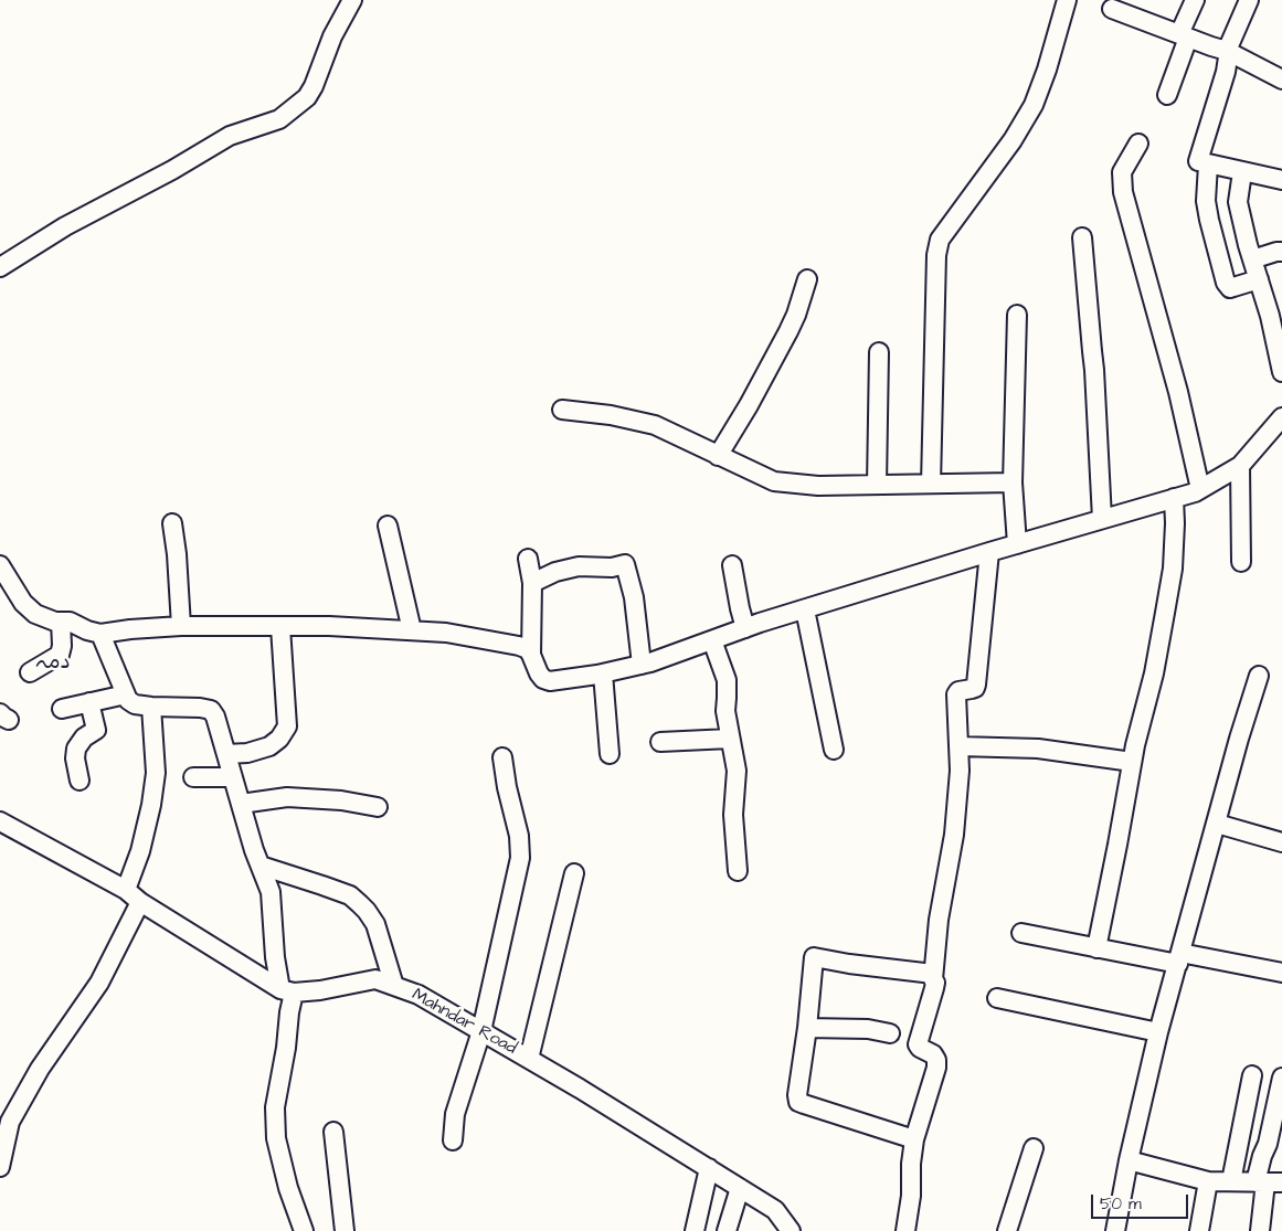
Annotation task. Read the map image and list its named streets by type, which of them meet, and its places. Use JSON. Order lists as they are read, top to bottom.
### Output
{
  "streets": {
    "street": ["Mahndar Road"]
  },
  "districts": ["دمہ"],
  "scale_bar": "50 m"
}
